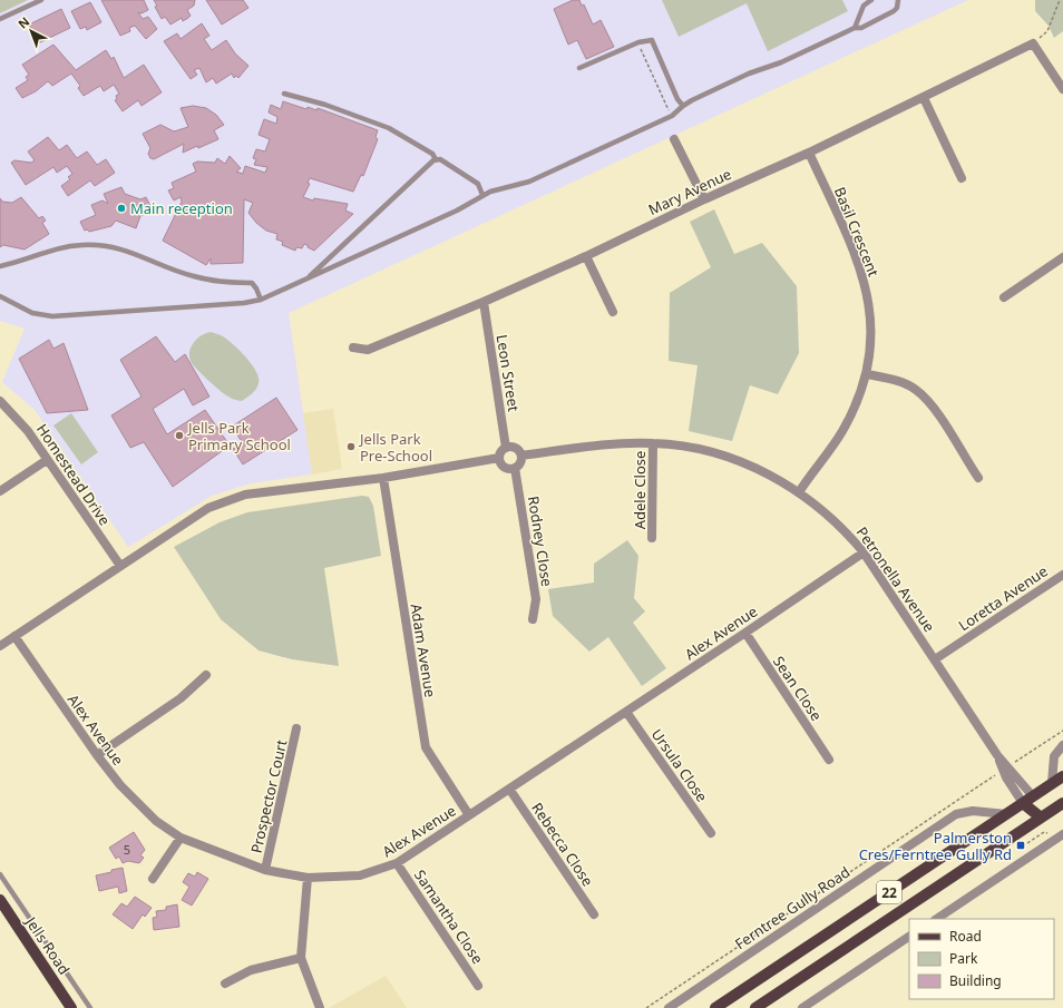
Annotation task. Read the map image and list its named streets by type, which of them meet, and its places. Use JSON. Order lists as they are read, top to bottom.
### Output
{
  "streets": {
    "main road": ["22", "Jells Road"],
    "street": [
      "Mary Avenue",
      "Basil Crescent",
      "Leon Street",
      "Homestead Drive",
      "Adele Close",
      "Rodney Close",
      "Petronella Avenue",
      "Loretta Avenue",
      "Alex Avenue",
      "Adam Avenue",
      "Sean Close",
      "Ursula Close",
      "Prospector Court",
      "Rebecca Close",
      "Ferntree Gully Road",
      "Samantha Close"
    ]
  },
  "crossings": [
    ["Mary Avenue", "Basil Crescent"],
    ["Mary Avenue", "Leon Street"],
    ["Basil Crescent", "Petronella Avenue"],
    ["Leon Street", "Rodney Close"],
    ["Leon Street", "Petronella Avenue"],
    ["Adele Close", "Petronella Avenue"],
    ["Rodney Close", "Petronella Avenue"],
    ["Petronella Avenue", "Loretta Avenue"],
    ["Petronella Avenue", "Alex Avenue"],
    ["Petronella Avenue", "22"],
    ["Alex Avenue", "Adam Avenue"],
    ["Alex Avenue", "Sean Close"],
    ["Alex Avenue", "Ursula Close"],
    ["Alex Avenue", "Prospector Court"],
    ["Alex Avenue", "Rebecca Close"],
    ["Alex Avenue", "Samantha Close"],
    ["22", "Ferntree Gully Road"]
  ],
  "places": {
    "other": ["Main reception", "Jells Park Primary School", "Jells Park Pre-School"],
    "transit": ["Palmerston Cres/Ferntree Gully Rd"]
  },
  "house_numbers": ["5"],
  "legend": ["Road", "Park", "Building"],
  "north": "top left"
}
